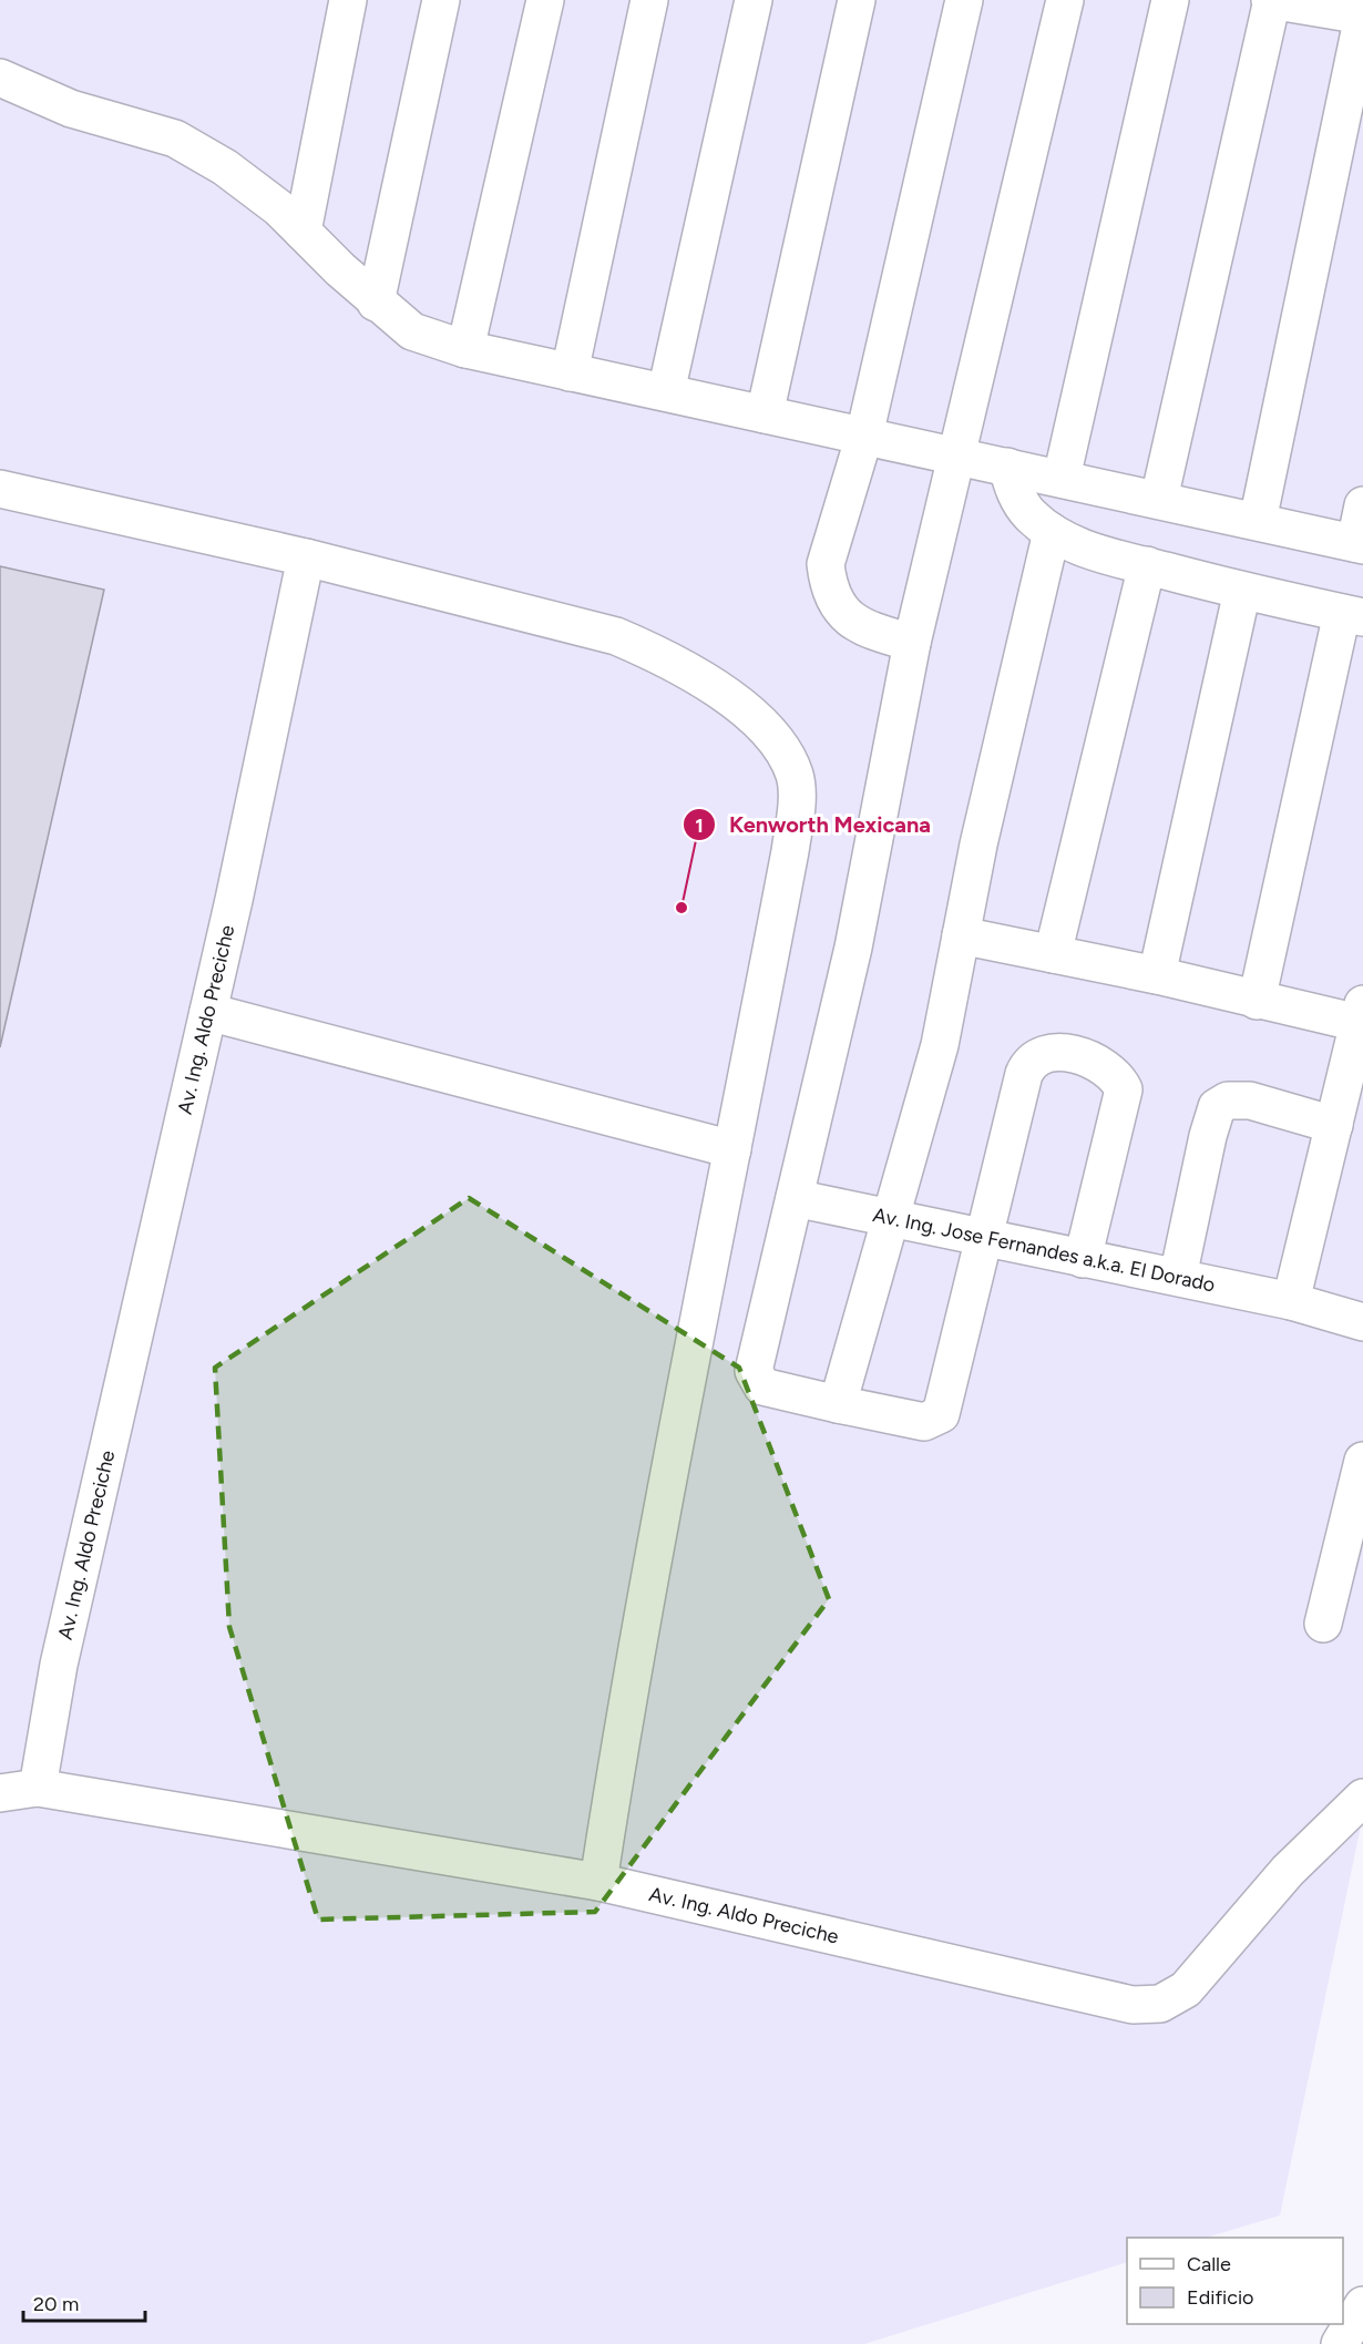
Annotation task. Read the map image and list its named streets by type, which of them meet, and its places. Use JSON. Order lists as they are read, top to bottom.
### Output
{
  "streets": {
    "street": ["Av. Ing. Aldo Preciche", "Av. Ing. Jose Fernandes a.k.a. El Dorado"]
  },
  "places": ["Kenworth Mexicana"],
  "legend": ["Calle", "Edificio"],
  "scale_bar": "20 m"
}
